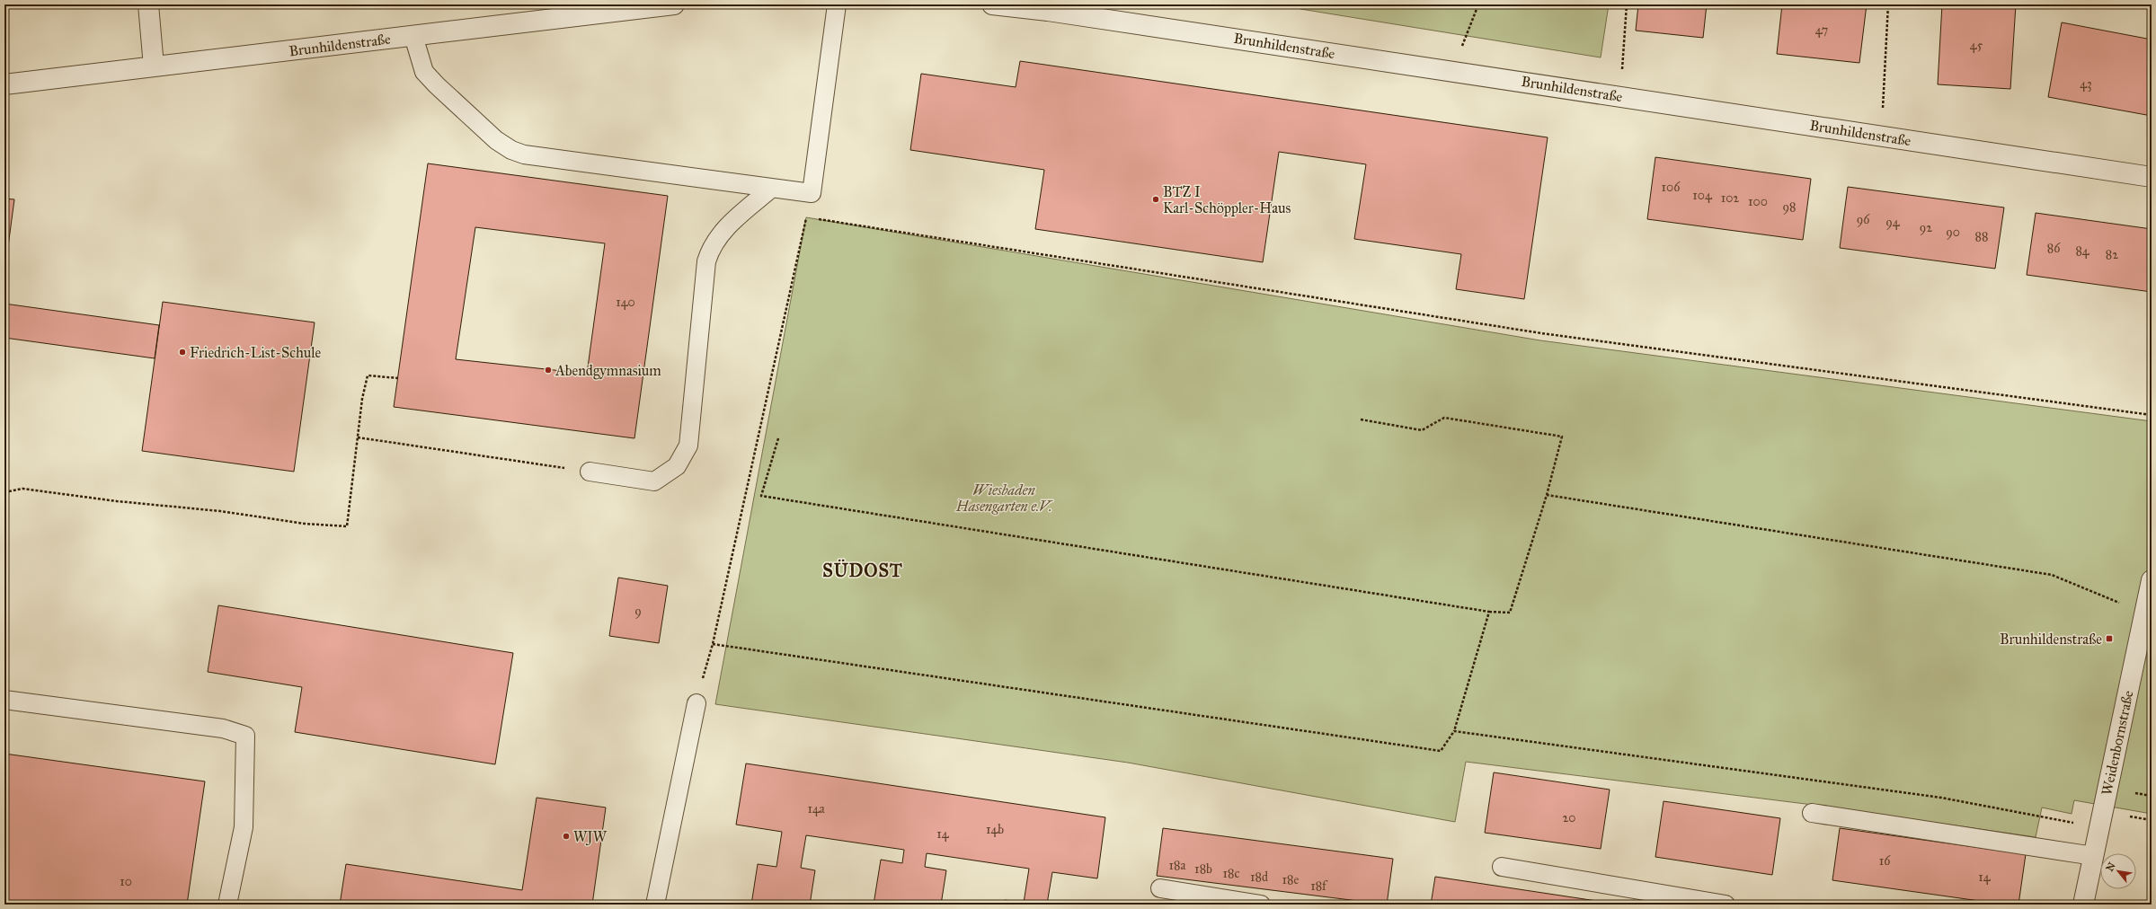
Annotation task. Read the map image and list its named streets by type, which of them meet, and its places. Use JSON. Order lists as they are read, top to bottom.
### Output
{
  "streets": {
    "street": ["Brunhildenstraße", "Weidenbornstraße"]
  },
  "districts": ["SÜDOST"],
  "parks": ["Wiesbaden Hasengarten e.V."],
  "places": {
    "other": [
      "BTZ I Karl-Schöppler-Haus",
      "Friedrich-List-Schule",
      "Abendgymnasium",
      "WJW"
    ],
    "transit": ["Brunhildenstraße"]
  },
  "house_numbers": [
    "47",
    "45",
    "43",
    "106",
    "104",
    "102",
    "100",
    "98",
    "96",
    "94",
    "92",
    "90",
    "88",
    "86",
    "84",
    "82",
    "140",
    "9",
    "14a",
    "20",
    "14b",
    "14",
    "16",
    "18a",
    "18b",
    "18c",
    "18d",
    "14",
    "18e",
    "10",
    "18f"
  ],
  "north": "top left"
}
